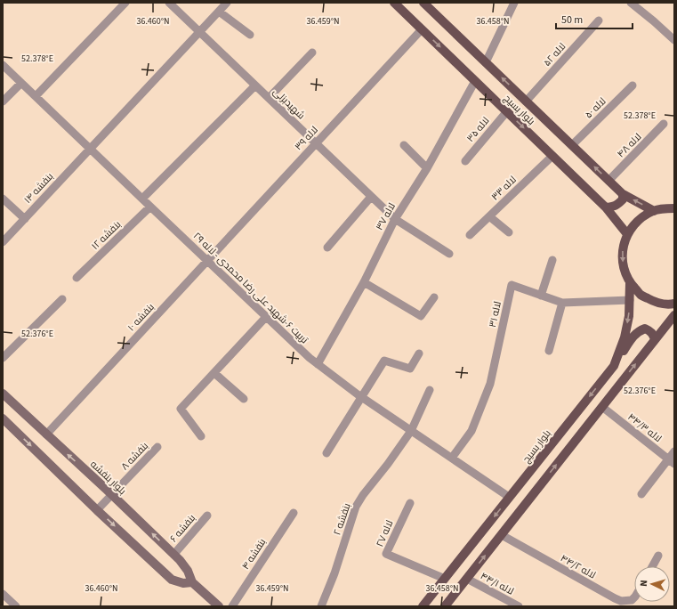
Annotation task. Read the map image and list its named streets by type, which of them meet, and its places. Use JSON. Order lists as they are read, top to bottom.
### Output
{
  "streets": {
    "main road": ["بلوار بسیج", "بلوار بنفشه"],
    "street": [
      "لاله ۵۲",
      "شهیدبزلی",
      "لاله ۵۰",
      "لاله ۳۵",
      "لاله ۳۹",
      "لاله ۴۸",
      "بنفشه ۱۴",
      "لاله ۳۳",
      "لاله ۳۷",
      "بنفشه ۱۲",
      "تربیت ۶-شهید علی رضا محمدی - لاله ۲۹",
      "لاله ۳۱",
      "بنفشه ۱۰",
      "لاله ۴۴/۳",
      "بنفشه ۸",
      "بنفشه ۲",
      "بنفشه ۶",
      "لاله ۲۷",
      "بنفشه ۴",
      "لاله ۴۴/۲",
      "لاله ۴۴/۱"
    ]
  },
  "crossings": [
    ["لاله ۵۲", "بلوار بسیج"],
    ["شهیدبزلی", "لاله ۳۹"],
    ["شهیدبزلی", "بنفشه ۱۴"],
    ["شهیدبزلی", "لاله ۳۷"],
    ["لاله ۵۰", "بلوار بسیج"],
    ["بلوار بسیج", "لاله ۳۵"],
    ["بلوار بسیج", "لاله ۳۹"],
    ["بلوار بسیج", "لاله ۴۸"],
    ["بلوار بسیج", "لاله ۳۳"],
    ["بلوار بسیج", "لاله ۳۷"],
    ["بلوار بسیج", "تربیت ۶-شهید علی رضا محمدی - لاله ۲۹"],
    ["بلوار بسیج", "لاله ۳۱"],
    ["بلوار بسیج", "لاله ۲۷"],
    ["لاله ۳۹", "تربیت ۶-شهید علی رضا محمدی - لاله ۲۹"],
    ["لاله ۳۹", "بنفشه ۱۰"],
    ["بنفشه ۱۴", "تربیت ۶-شهید علی رضا محمدی - لاله ۲۹"],
    ["لاله ۳۷", "تربیت ۶-شهید علی رضا محمدی - لاله ۲۹"],
    ["بنفشه ۱۲", "تربیت ۶-شهید علی رضا محمدی - لاله ۲۹"],
    ["تربیت ۶-شهید علی رضا محمدی - لاله ۲۹", "لاله ۳۱"],
    ["تربیت ۶-شهید علی رضا محمدی - لاله ۲۹", "بنفشه ۱۰"],
    ["تربیت ۶-شهید علی رضا محمدی - لاله ۲۹", "بنفشه ۲"],
    ["بنفشه ۱۰", "بلوار بنفشه"],
    ["بنفشه ۸", "بلوار بنفشه"],
    ["بلوار بنفشه", "بنفشه ۶"]
  ],
  "scale_bar": "50 m",
  "north": "left",
  "coordinates": [
    "36.460°N",
    "36.459°N",
    "36.458°N",
    "52.378°E",
    "52.376°E"
  ]
}
